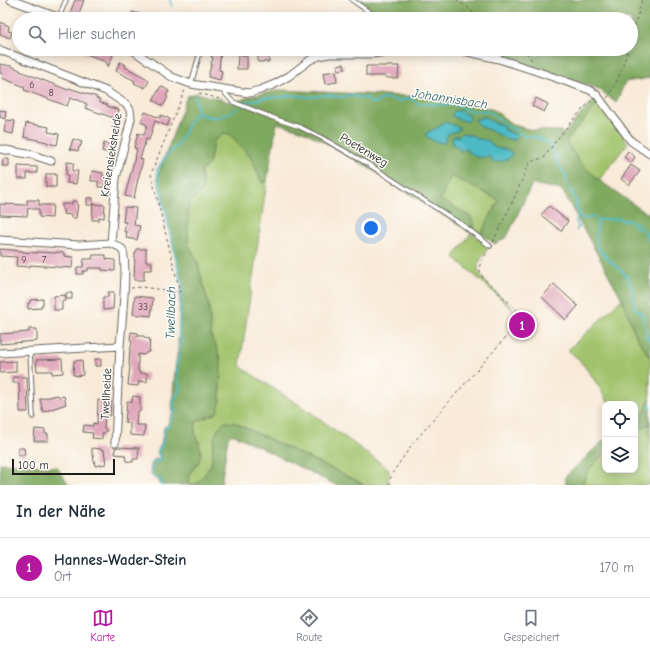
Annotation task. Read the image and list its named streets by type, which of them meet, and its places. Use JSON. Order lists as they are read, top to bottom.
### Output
{
  "streets": {
    "street": ["Kreiensieksheide", "Twellheide"],
    "lane": ["Poetenweg"]
  },
  "water": ["Johannisbach", "Twellbach"],
  "house_numbers": [
    "6",
    "8",
    "9",
    "7",
    "33"
  ],
  "scale_bar": "100 m",
  "page": {
    "search": "Hier suchen",
    "pins": "1",
    "scale": "100 m",
    "heading": "In der Nähe",
    "list": [
      {
        "mark": "1",
        "name": "Hannes-Wader-Stein",
        "note": "Ort",
        "value": "170 m"
      }
    ],
    "nav": ["Karte", "Route", "Gespeichert"]
  }
}
